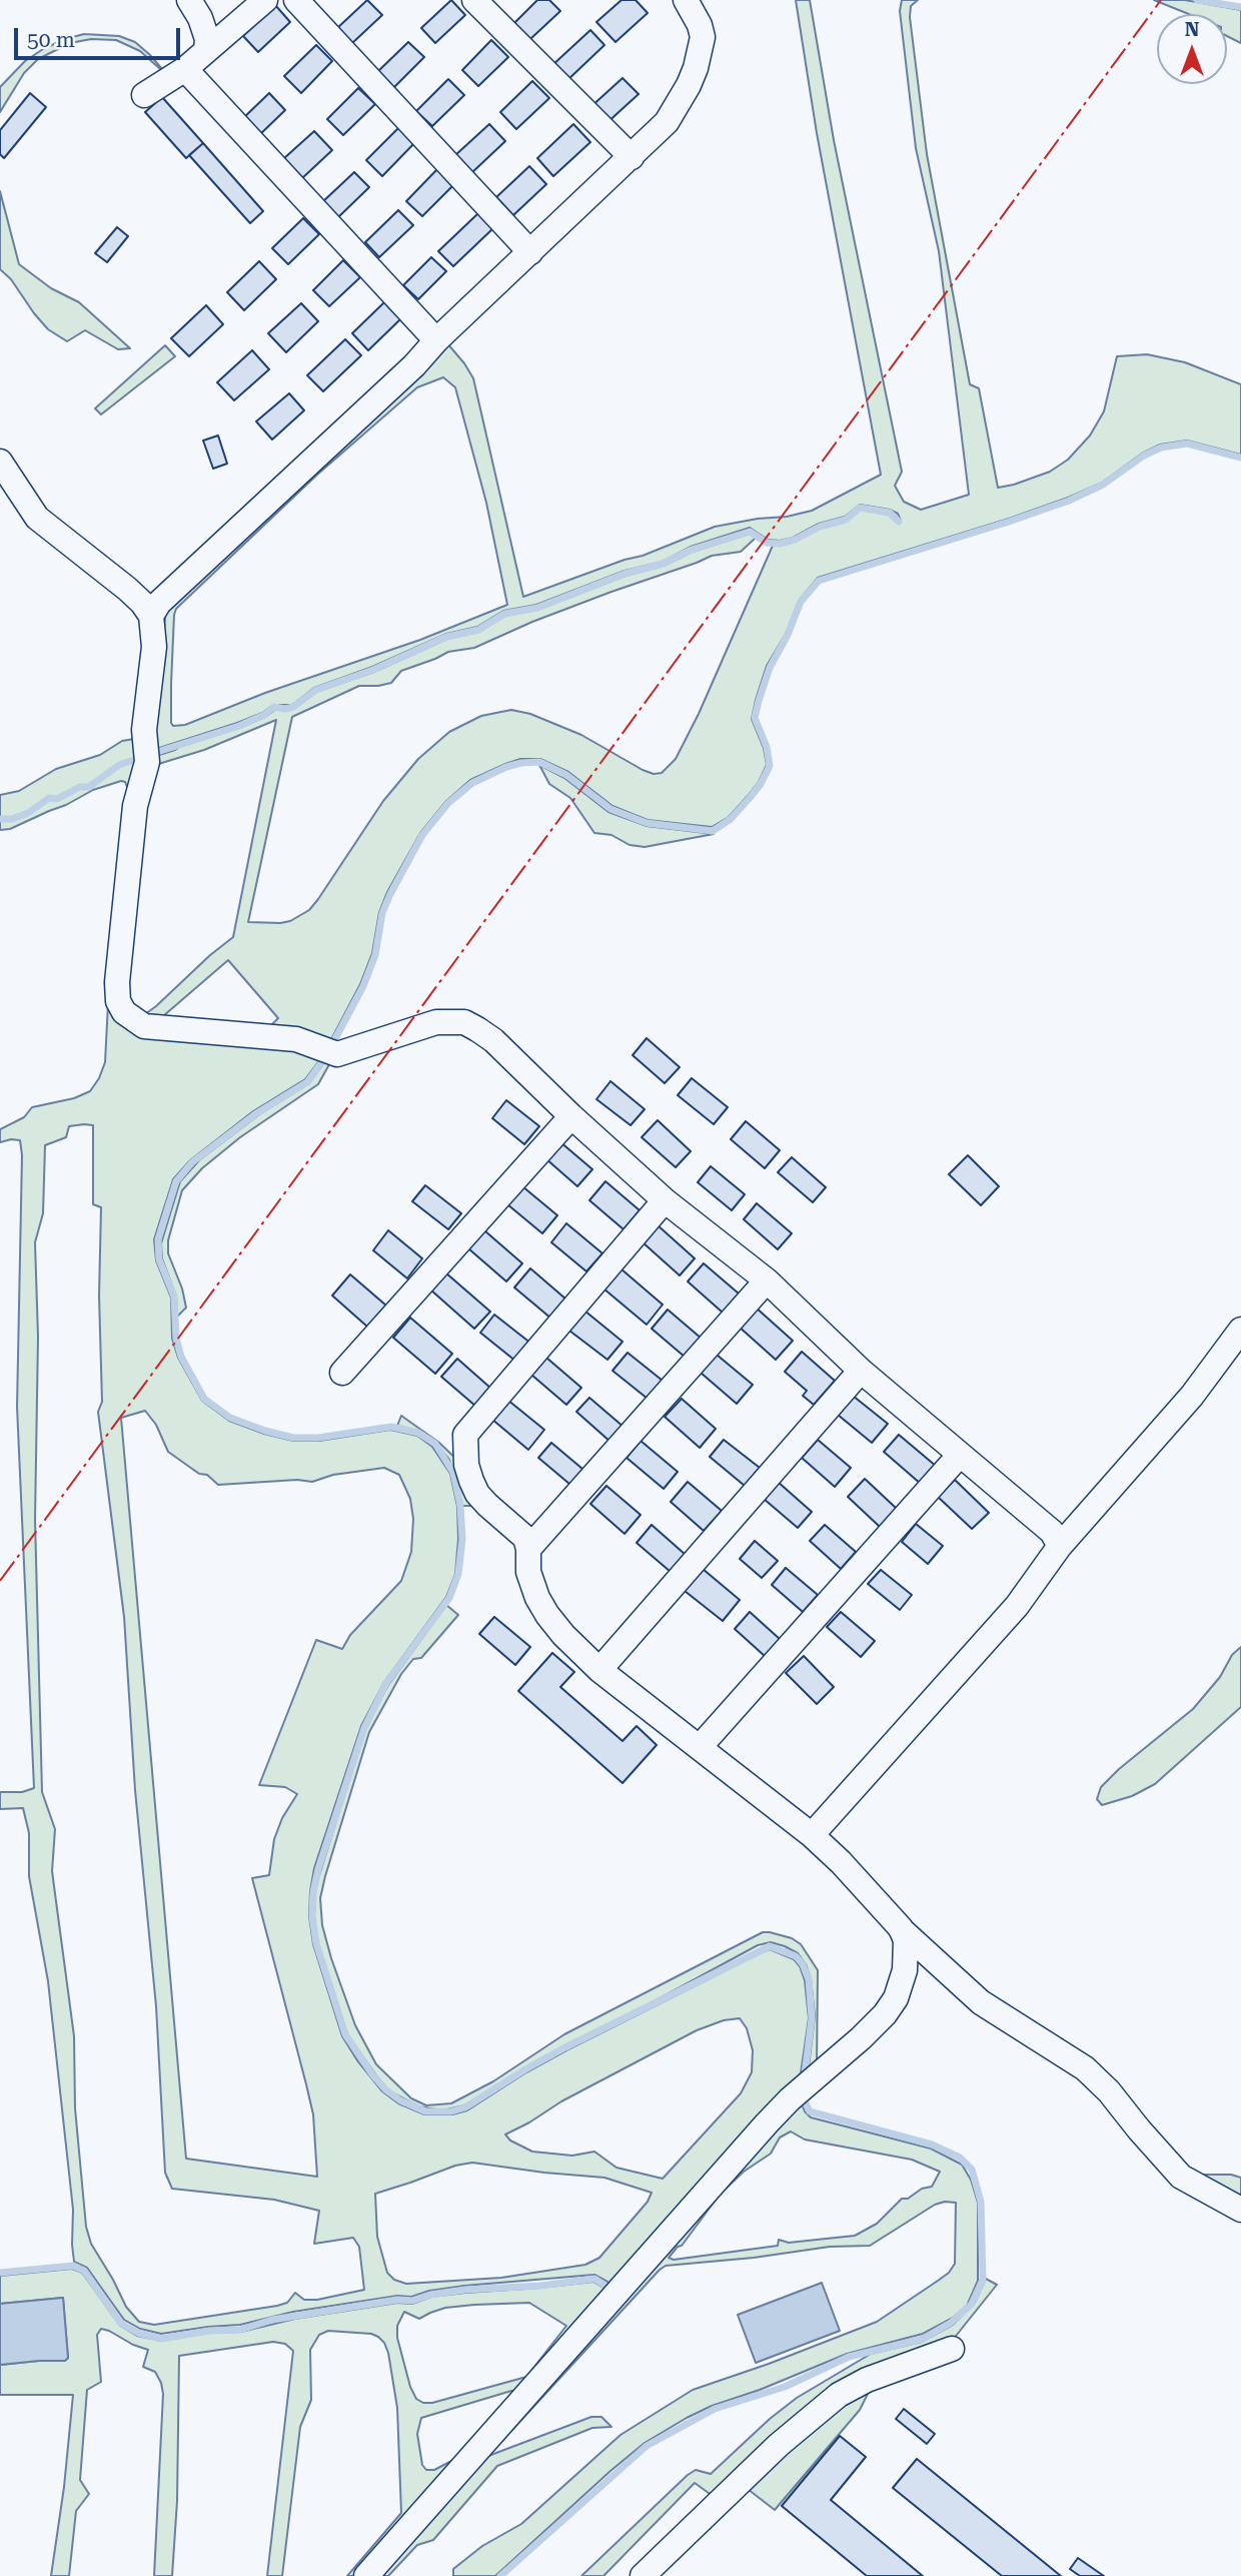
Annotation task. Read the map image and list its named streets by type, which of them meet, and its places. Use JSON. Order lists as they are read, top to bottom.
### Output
{
  "scale_bar": "50 m",
  "north": "top"
}
